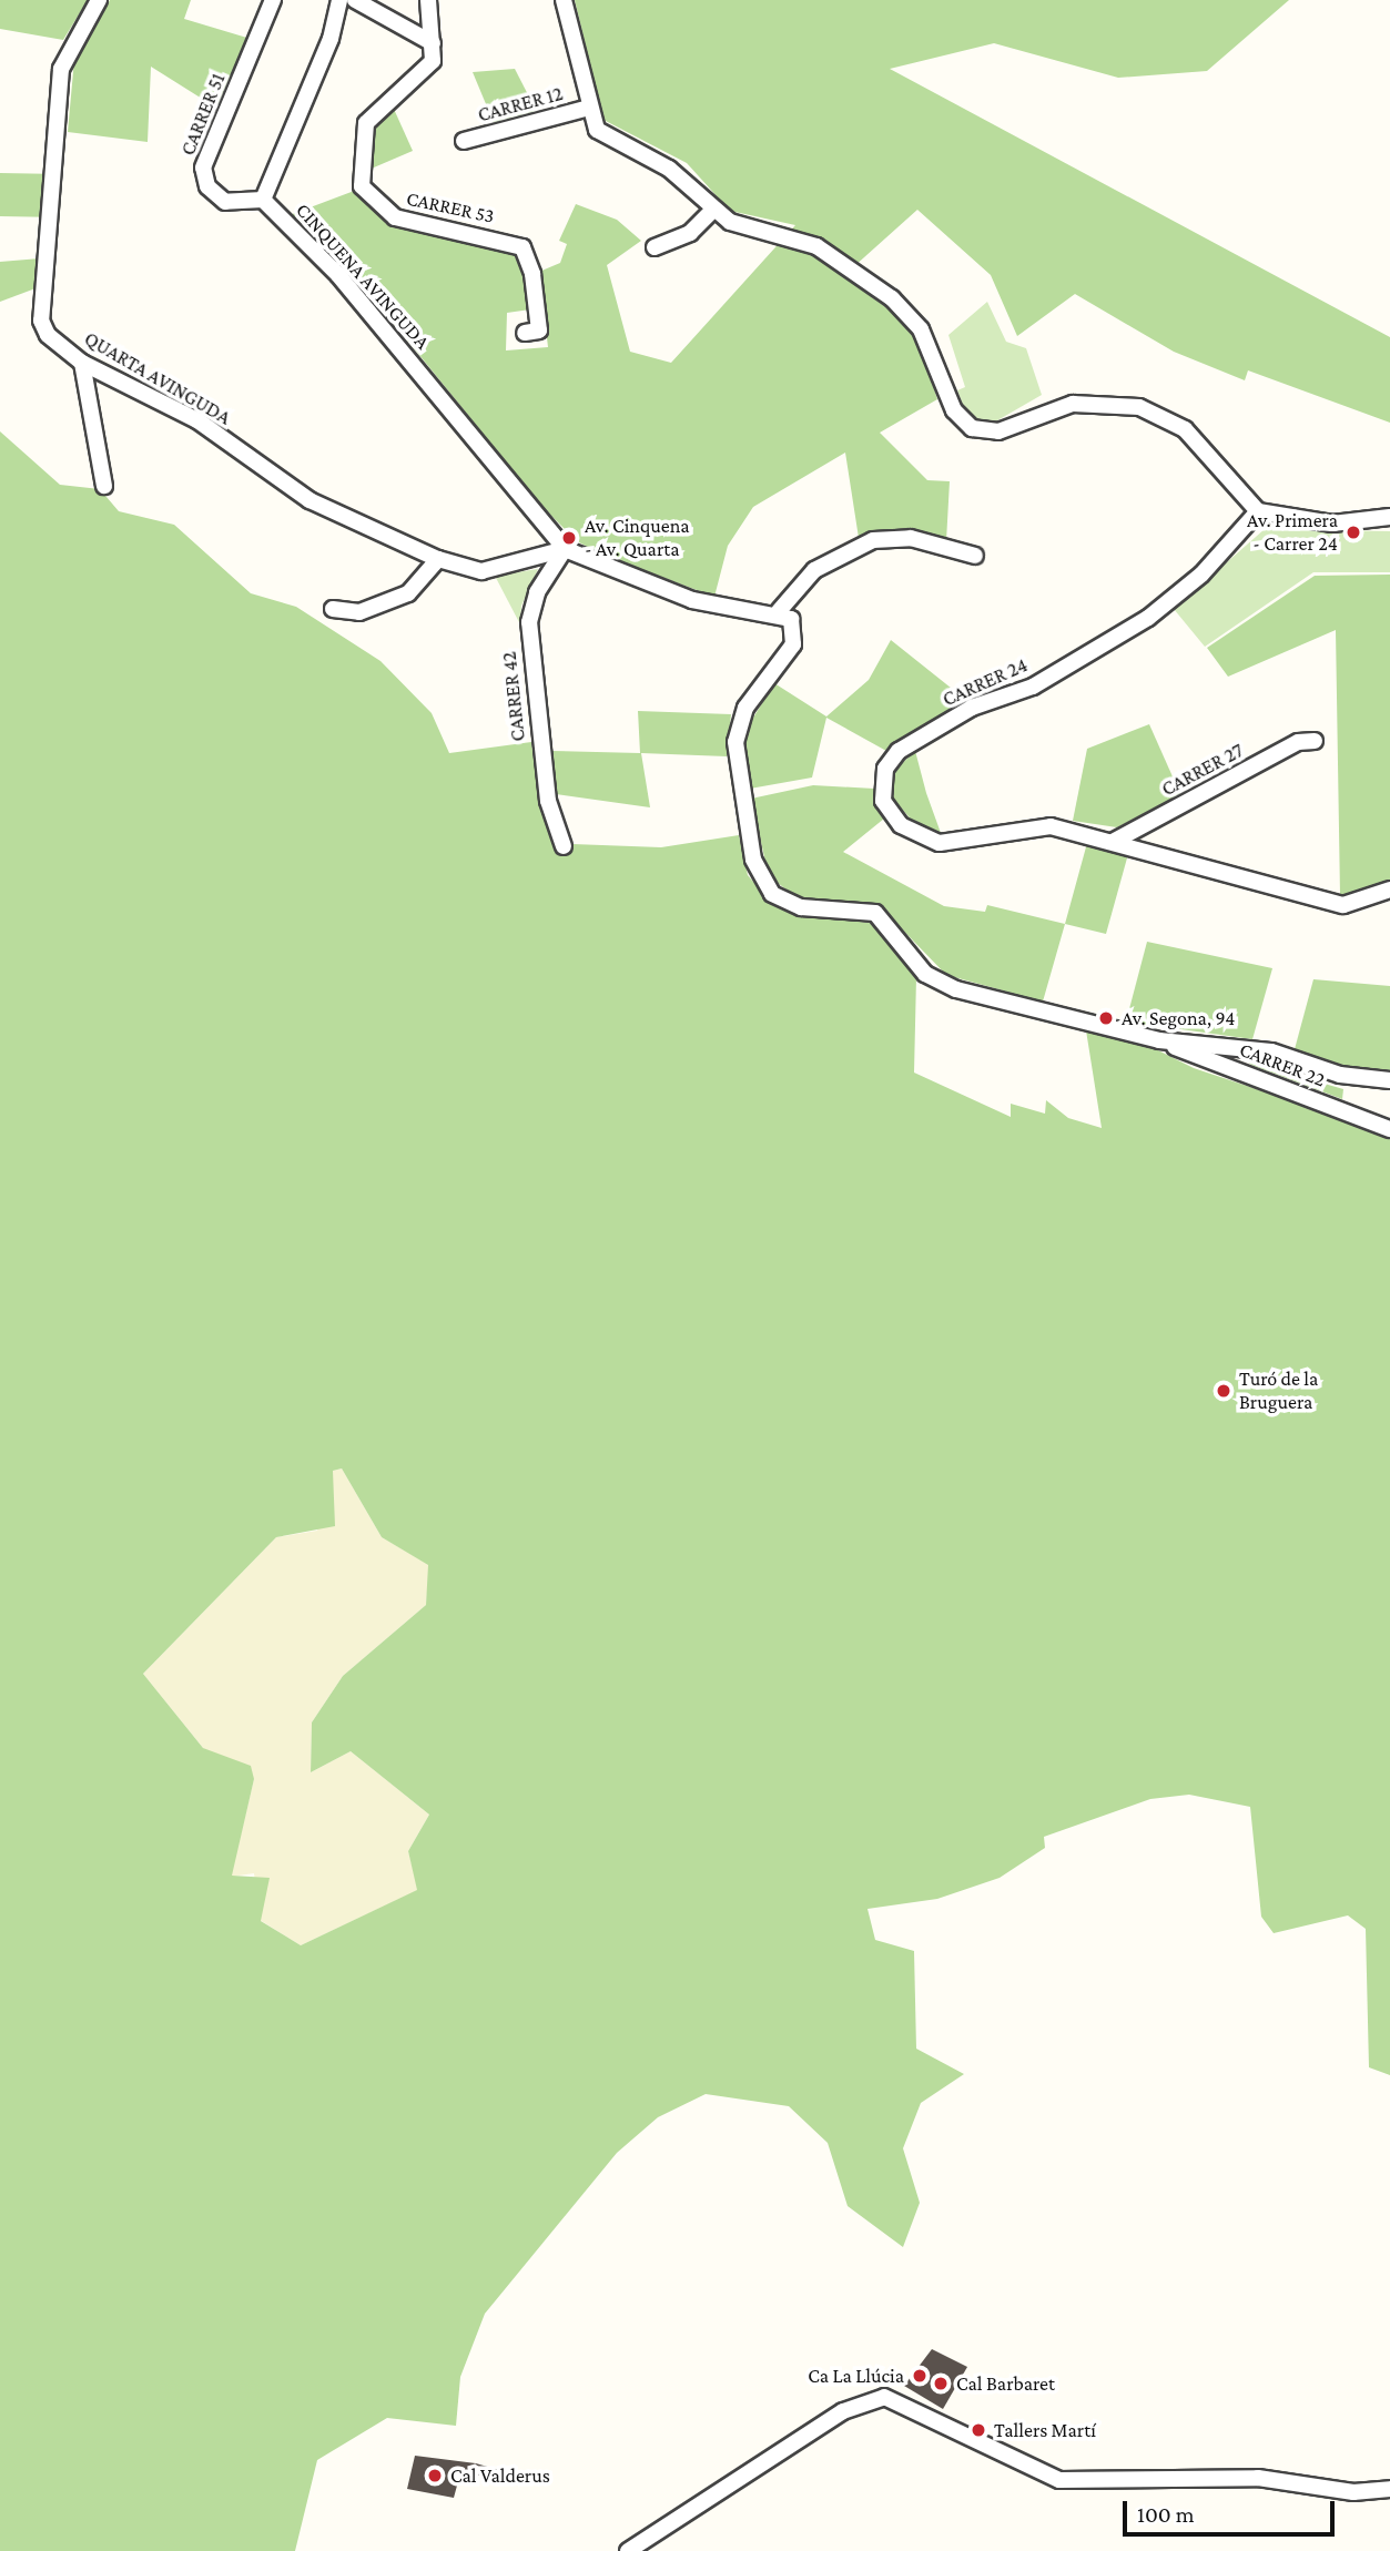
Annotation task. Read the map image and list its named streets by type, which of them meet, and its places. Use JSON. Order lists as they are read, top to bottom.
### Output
{
  "streets": {
    "street": [
      "CARRER 12",
      "CARRER 51",
      "CARRER 53",
      "CINQUENA AVINGUDA",
      "QUARTA AVINGUDA",
      "CARRER 24",
      "CARRER 42",
      "CARRER 27",
      "CARRER 22"
    ]
  },
  "crossings": [
    ["CARRER 51", "CINQUENA AVINGUDA"],
    ["CINQUENA AVINGUDA", "QUARTA AVINGUDA"],
    ["CINQUENA AVINGUDA", "CARRER 42"],
    ["QUARTA AVINGUDA", "CARRER 42"],
    ["CARRER 24", "CARRER 27"]
  ],
  "places": [
    "Av. Primera - Carrer 24",
    "Av. Cinquena - Av. Quarta",
    "Av. Segona, 94",
    "Turó de la Bruguera",
    "Ca La Llúcia",
    "Cal Barbaret",
    "Tallers Martí",
    "Cal Valderus"
  ],
  "scale_bar": "100 m"
}
